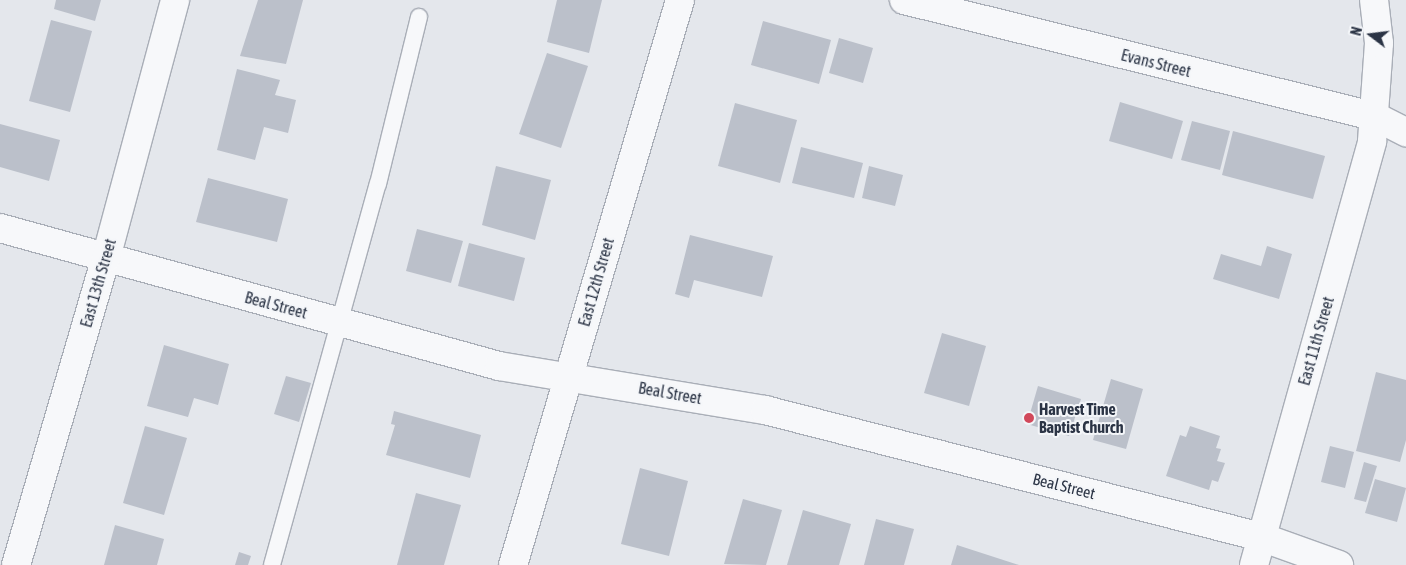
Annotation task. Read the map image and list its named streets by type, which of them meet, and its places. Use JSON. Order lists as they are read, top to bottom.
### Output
{
  "streets": {
    "street": [
      "Evans Street",
      "East 12th Street",
      "East 13th Street",
      "Beal Street",
      "East 11th Street"
    ]
  },
  "crossings": [
    ["Evans Street", "East 11th Street"],
    ["East 12th Street", "Beal Street"],
    ["East 13th Street", "Beal Street"],
    ["Beal Street", "East 11th Street"]
  ],
  "places": ["Harvest Time Baptist Church"],
  "north": "left"
}
